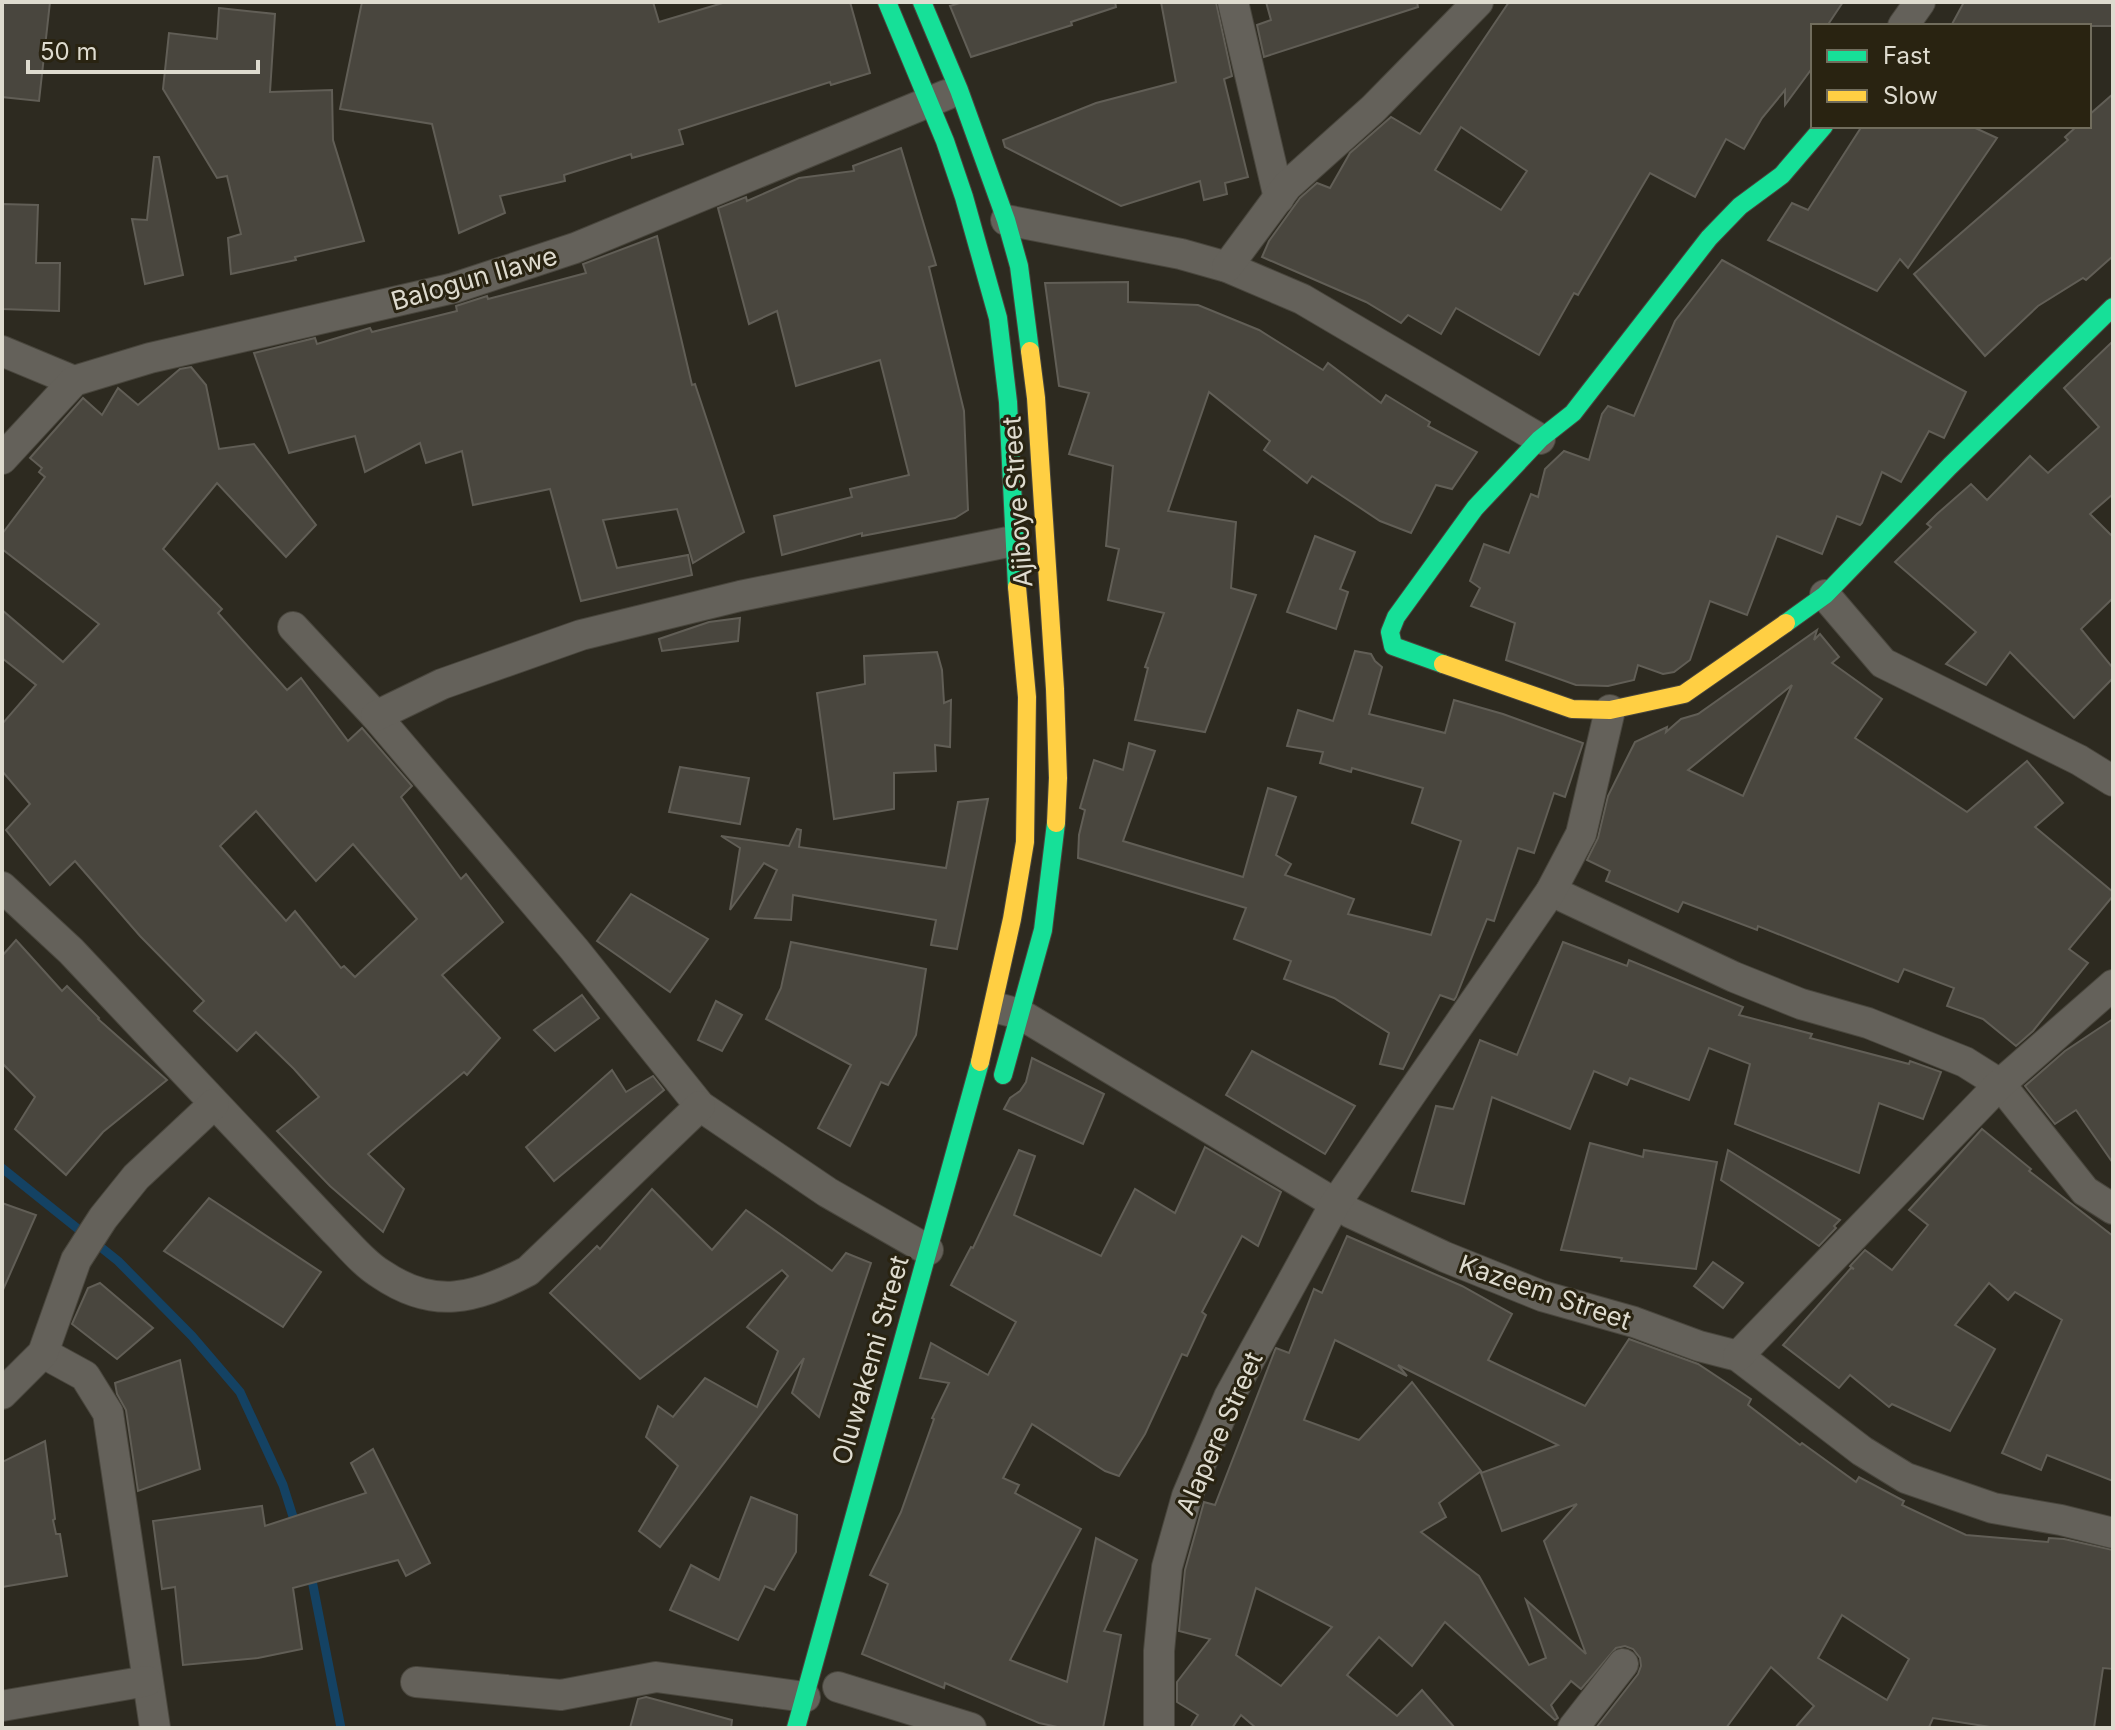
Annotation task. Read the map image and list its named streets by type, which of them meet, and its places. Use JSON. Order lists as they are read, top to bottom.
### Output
{
  "streets": {
    "street": [
      "Balogun Ilawe",
      "Ajiboye Street",
      "Kazeem Street",
      "Oluwakemi Street",
      "Alapere Street"
    ]
  },
  "crossings": [
    ["Balogun Ilawe", "Ajiboye Street"],
    ["Ajiboye Street", "Kazeem Street"],
    ["Ajiboye Street", "Oluwakemi Street"],
    ["Kazeem Street", "Oluwakemi Street"],
    ["Kazeem Street", "Alapere Street"]
  ],
  "legend": ["Fast", "Slow"],
  "scale_bar": "50 m"
}
